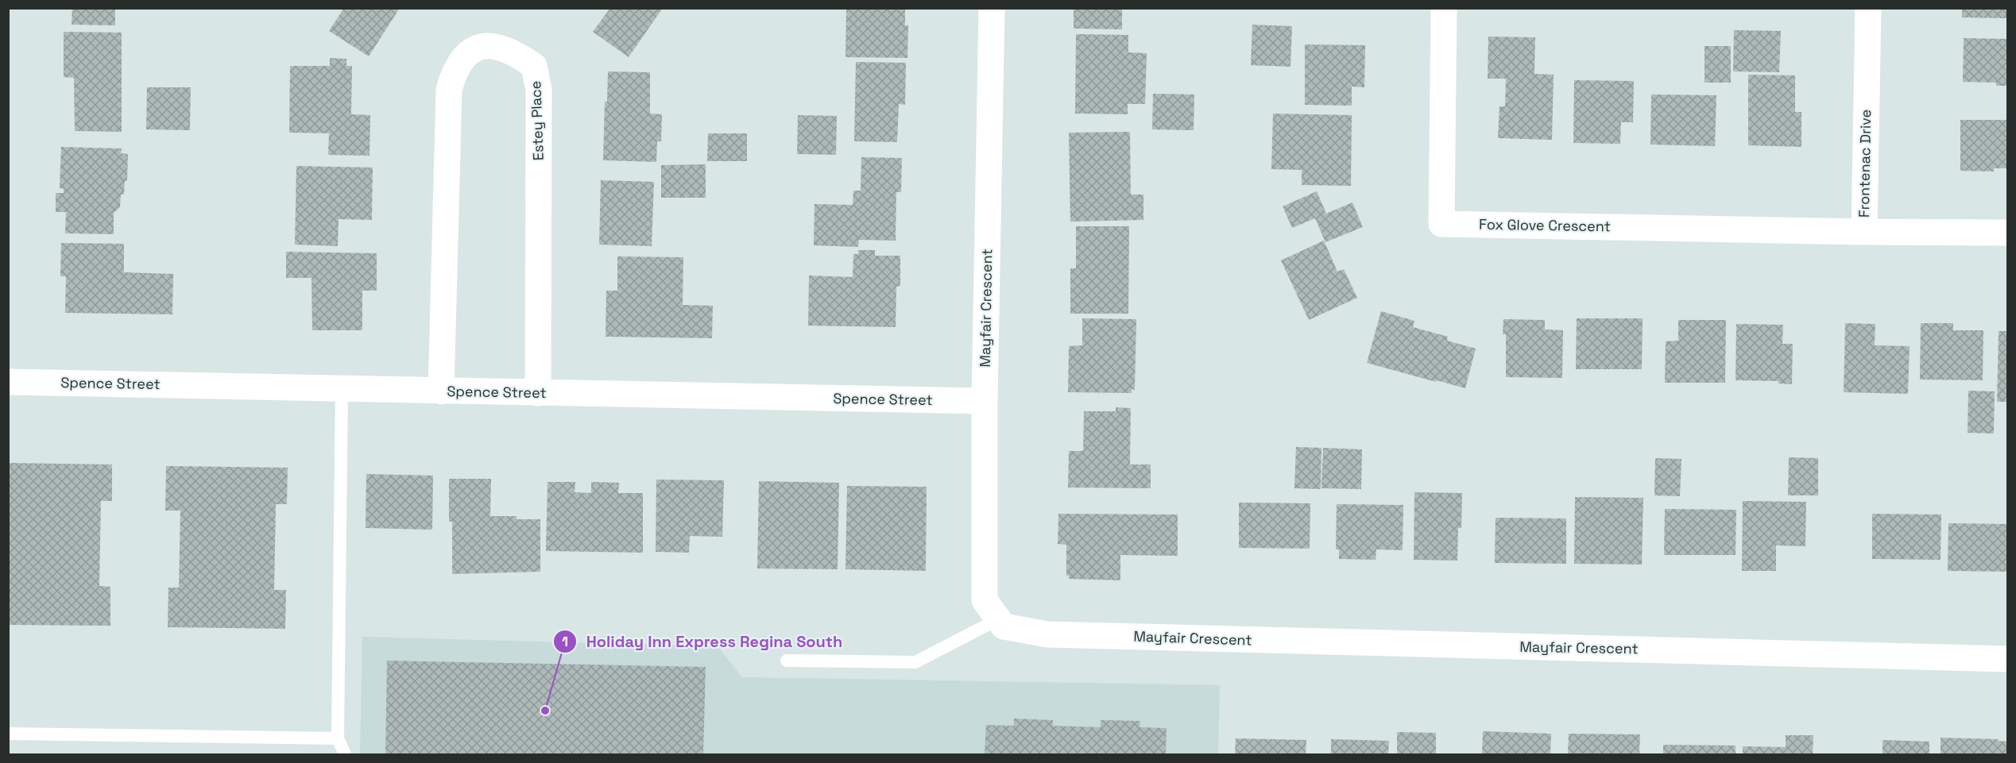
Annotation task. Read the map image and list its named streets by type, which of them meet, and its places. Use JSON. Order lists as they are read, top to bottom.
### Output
{
  "streets": {
    "street": [
      "Estey Place",
      "Frontenac Drive",
      "Fox Glove Crescent",
      "Mayfair Crescent",
      "Spence Street"
    ]
  },
  "crossings": [
    ["Estey Place", "Spence Street"],
    ["Frontenac Drive", "Fox Glove Crescent"],
    ["Mayfair Crescent", "Spence Street"]
  ],
  "places": ["Holiday Inn Express Regina South"]
}
